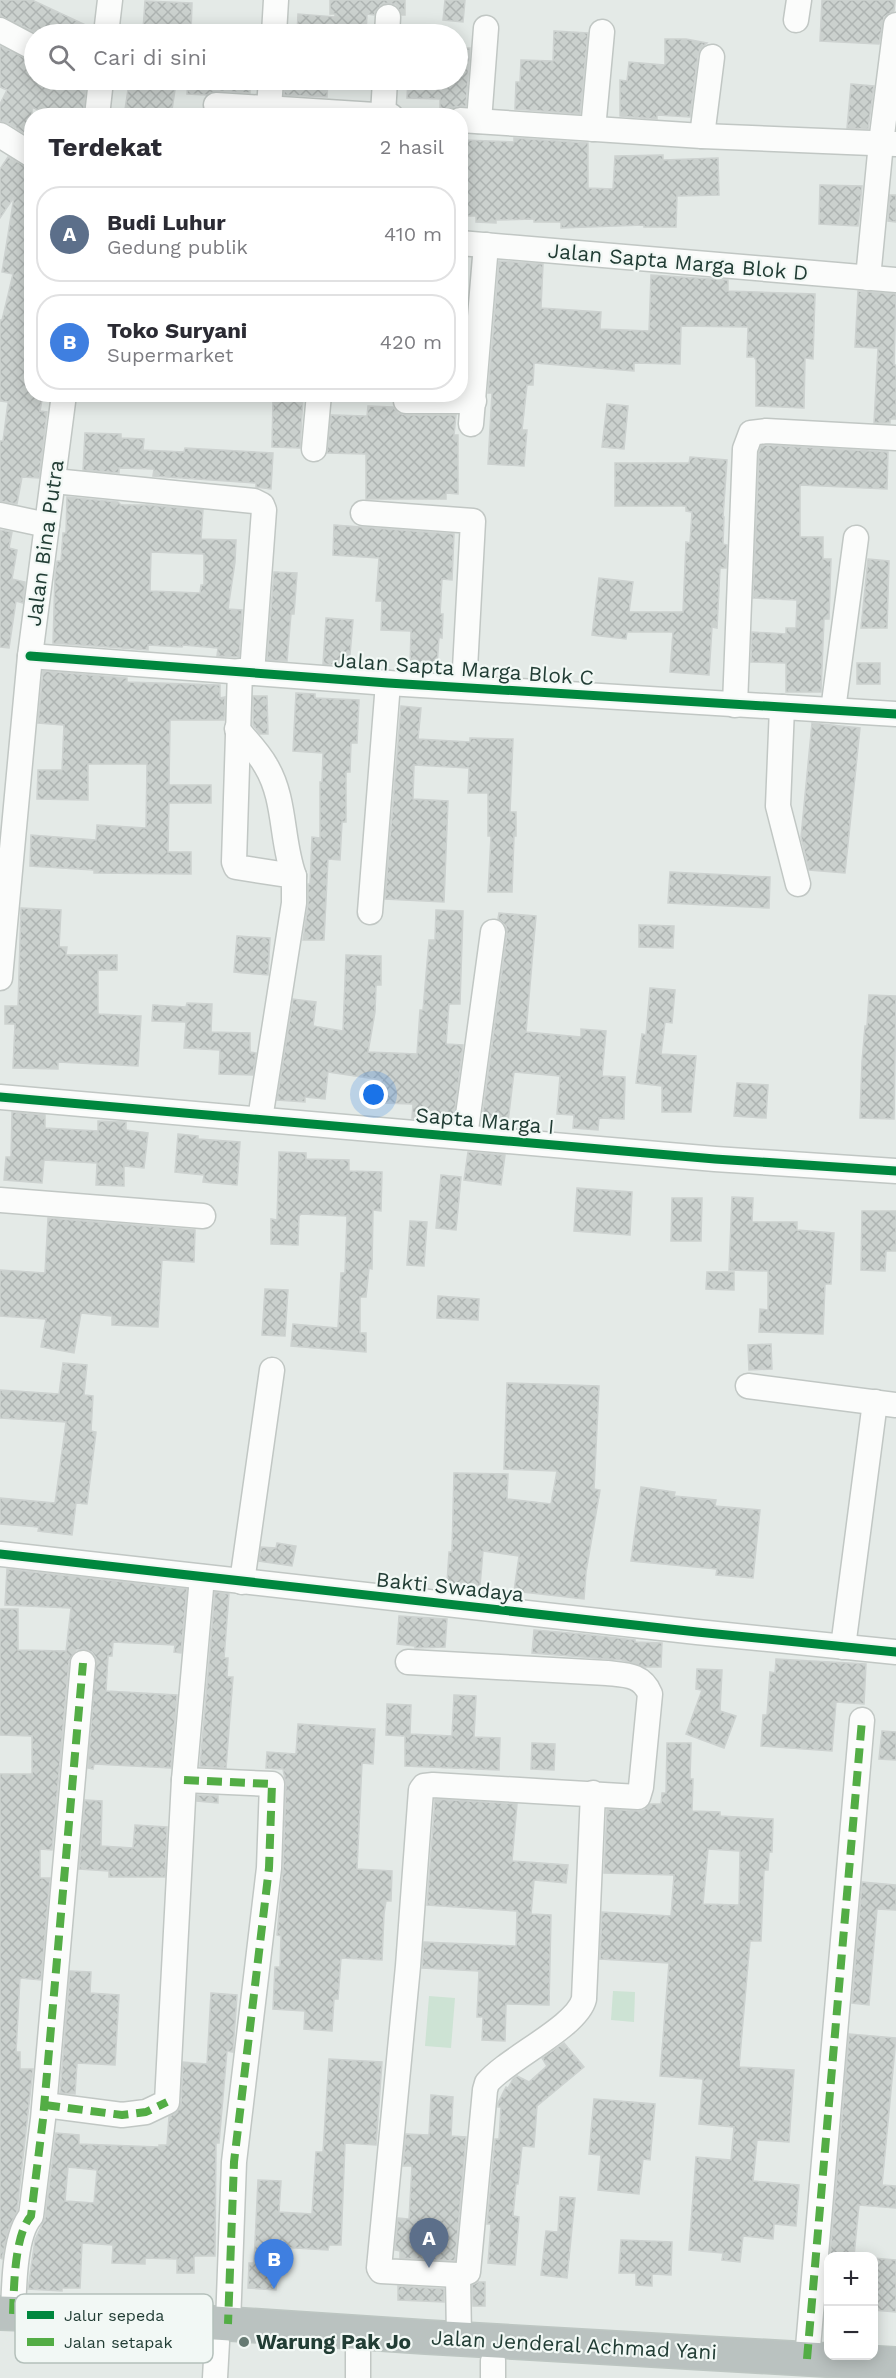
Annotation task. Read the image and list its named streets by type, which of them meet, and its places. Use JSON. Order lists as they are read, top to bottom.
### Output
{
  "streets": {
    "highway": ["Jalan Jenderal Achmad Yani"],
    "street": [
      "Jalan Sapta Marga Blok D",
      "Jalan Bina Putra",
      "Jalan Sapta Marga Blok C",
      "Sapta Marga I",
      "Bakti Swadaya"
    ]
  },
  "crossings": [
    ["Jalan Bina Putra", "Jalan Sapta Marga Blok C"]
  ],
  "places": ["Warung Pak Jo"],
  "legend": ["Jalur sepeda", "Jalan setapak"],
  "page": {
    "search": "Cari di sini",
    "heading": ["Terdekat", "2 hasil"],
    "list": [
      {
        "mark": "A",
        "name": "Budi Luhur",
        "note": "Gedung publik",
        "value": "410 m"
      },
      {
        "mark": "B",
        "name": "Toko Suryani",
        "note": "Supermarket",
        "value": "420 m"
      }
    ],
    "pins": ["A", "B"],
    "map_buttons": ["+", "−"]
  }
}
